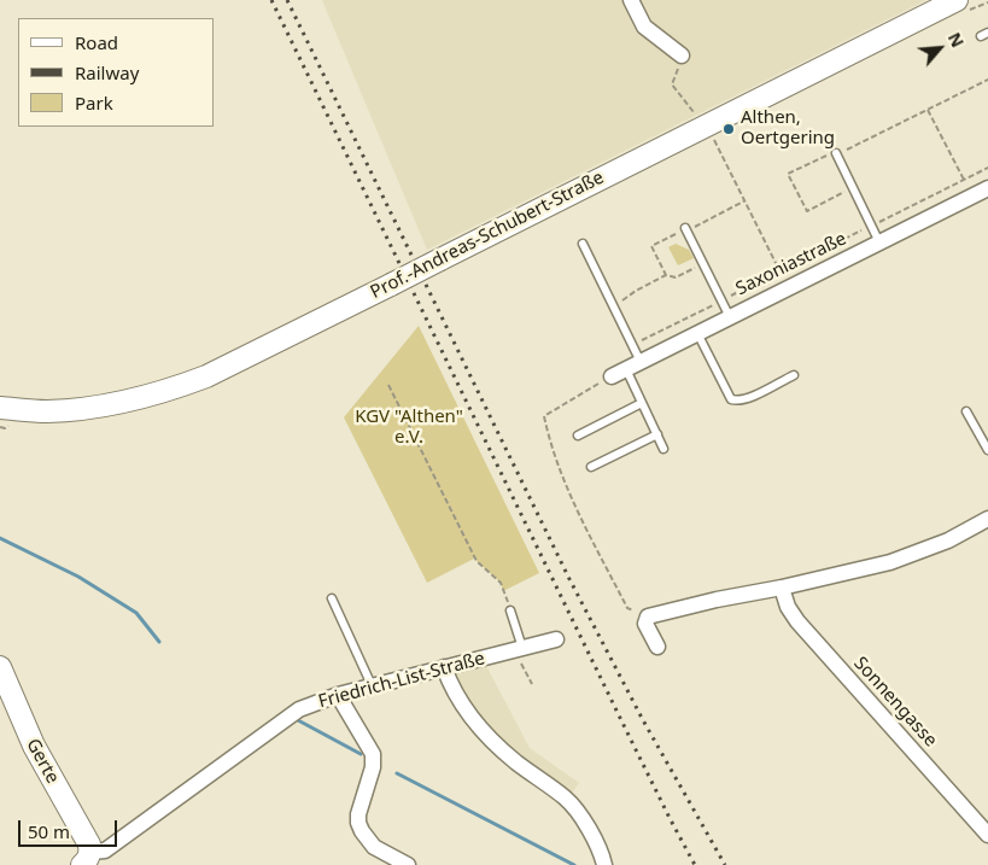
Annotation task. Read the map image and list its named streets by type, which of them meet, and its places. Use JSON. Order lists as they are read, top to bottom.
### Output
{
  "streets": {
    "main road": ["Prof.-Andreas-Schubert-Straße", "Gerte"],
    "street": ["Saxoniastraße", "Friedrich-List-Straße", "Sonnengasse"]
  },
  "crossings": [
    ["Friedrich-List-Straße", "Gerte"]
  ],
  "parks": ["KGV \"Althen\" e.V."],
  "places": ["Althen, Oertgering"],
  "legend": ["Road", "Railway", "Park"],
  "scale_bar": "50 m",
  "north": "top right"
}
